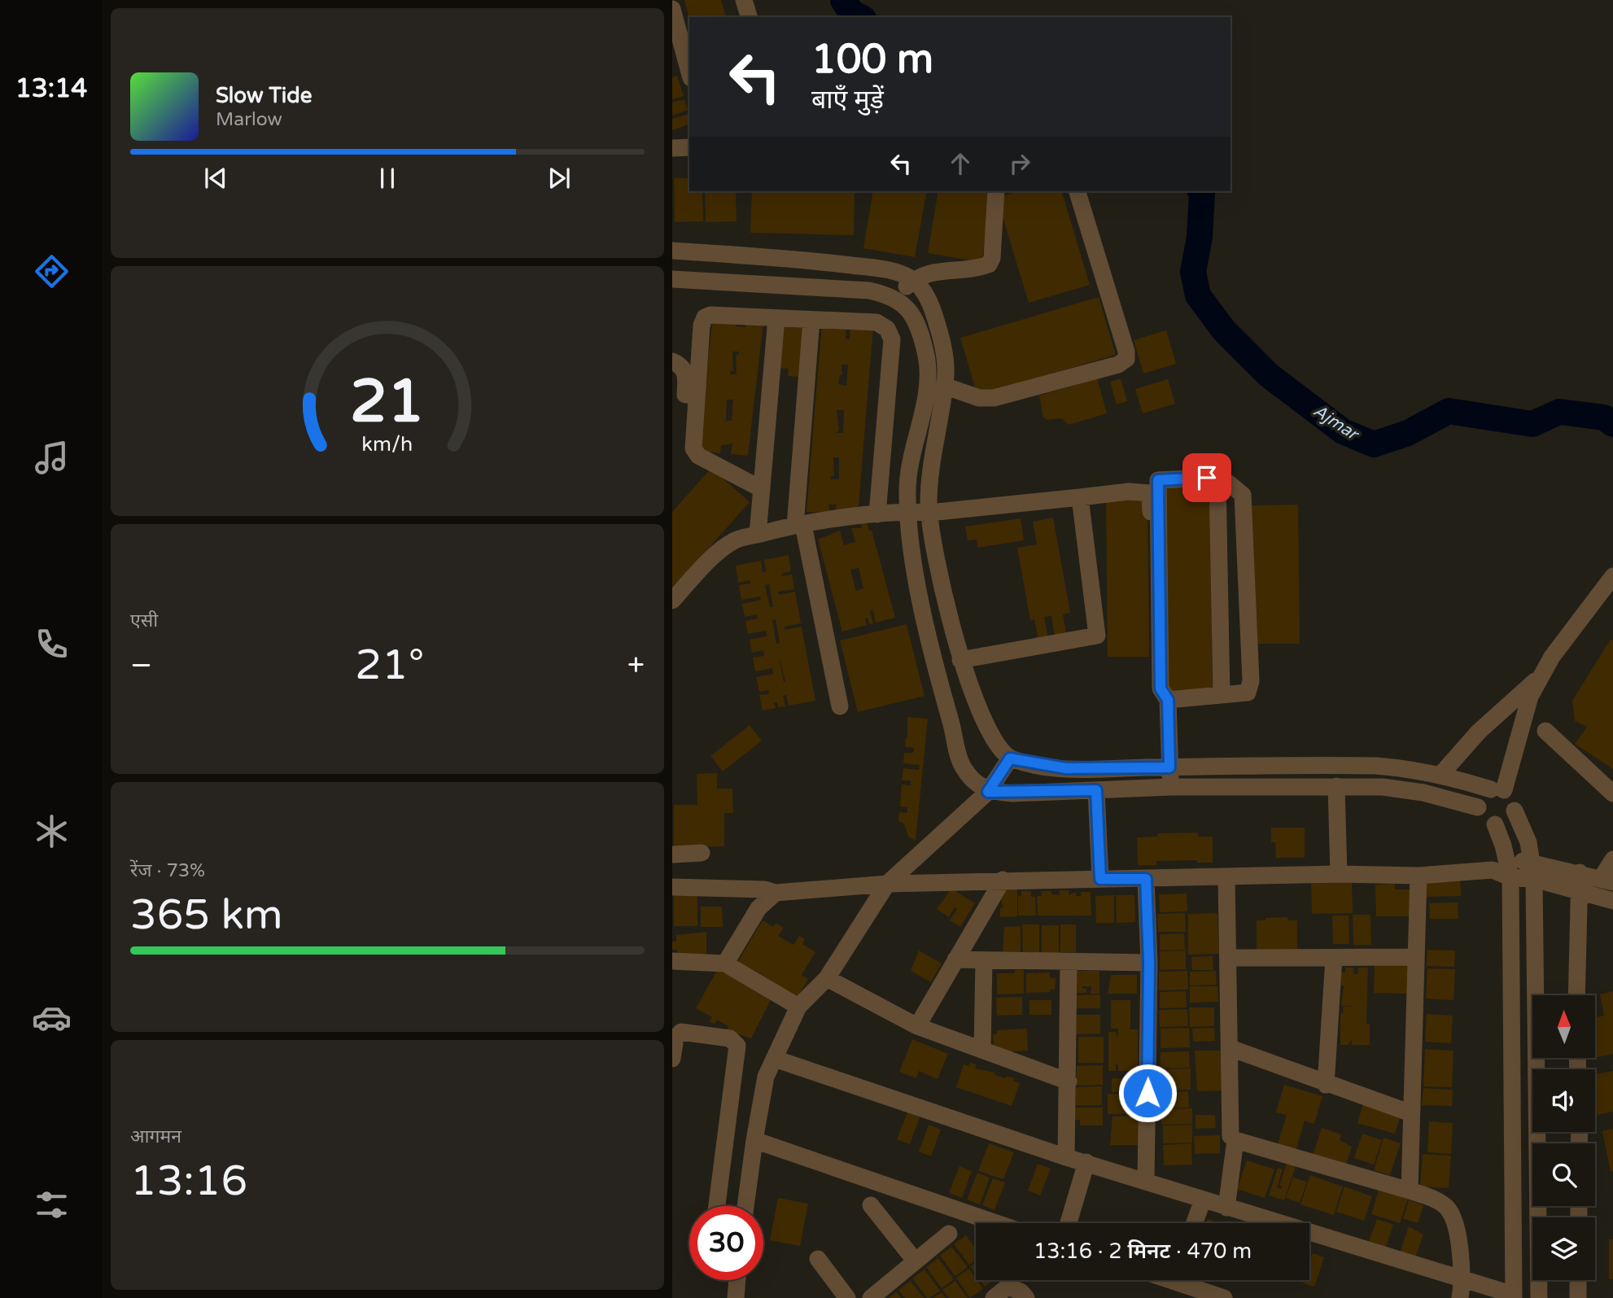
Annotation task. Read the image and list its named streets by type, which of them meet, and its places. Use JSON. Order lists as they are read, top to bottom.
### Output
{
  "water": ["Ajmar"],
  "north": "top",
  "page": {
    "tabs": "13:14",
    "turn": ["100 m", "बाएँ मुड़ें"],
    "song": ["Slow Tide", "Marlow"],
    "tile": [
      "एसी",
      ["रेंज · 73%", "365 km"],
      ["आगमन", "13:16"]
    ],
    "heat": ["−", "21°", "+"],
    "limit": "30",
    "trip": "13:16 · 2 मिनट · 470 m",
    "gauge": ["21", "km/h"]
  }
}
